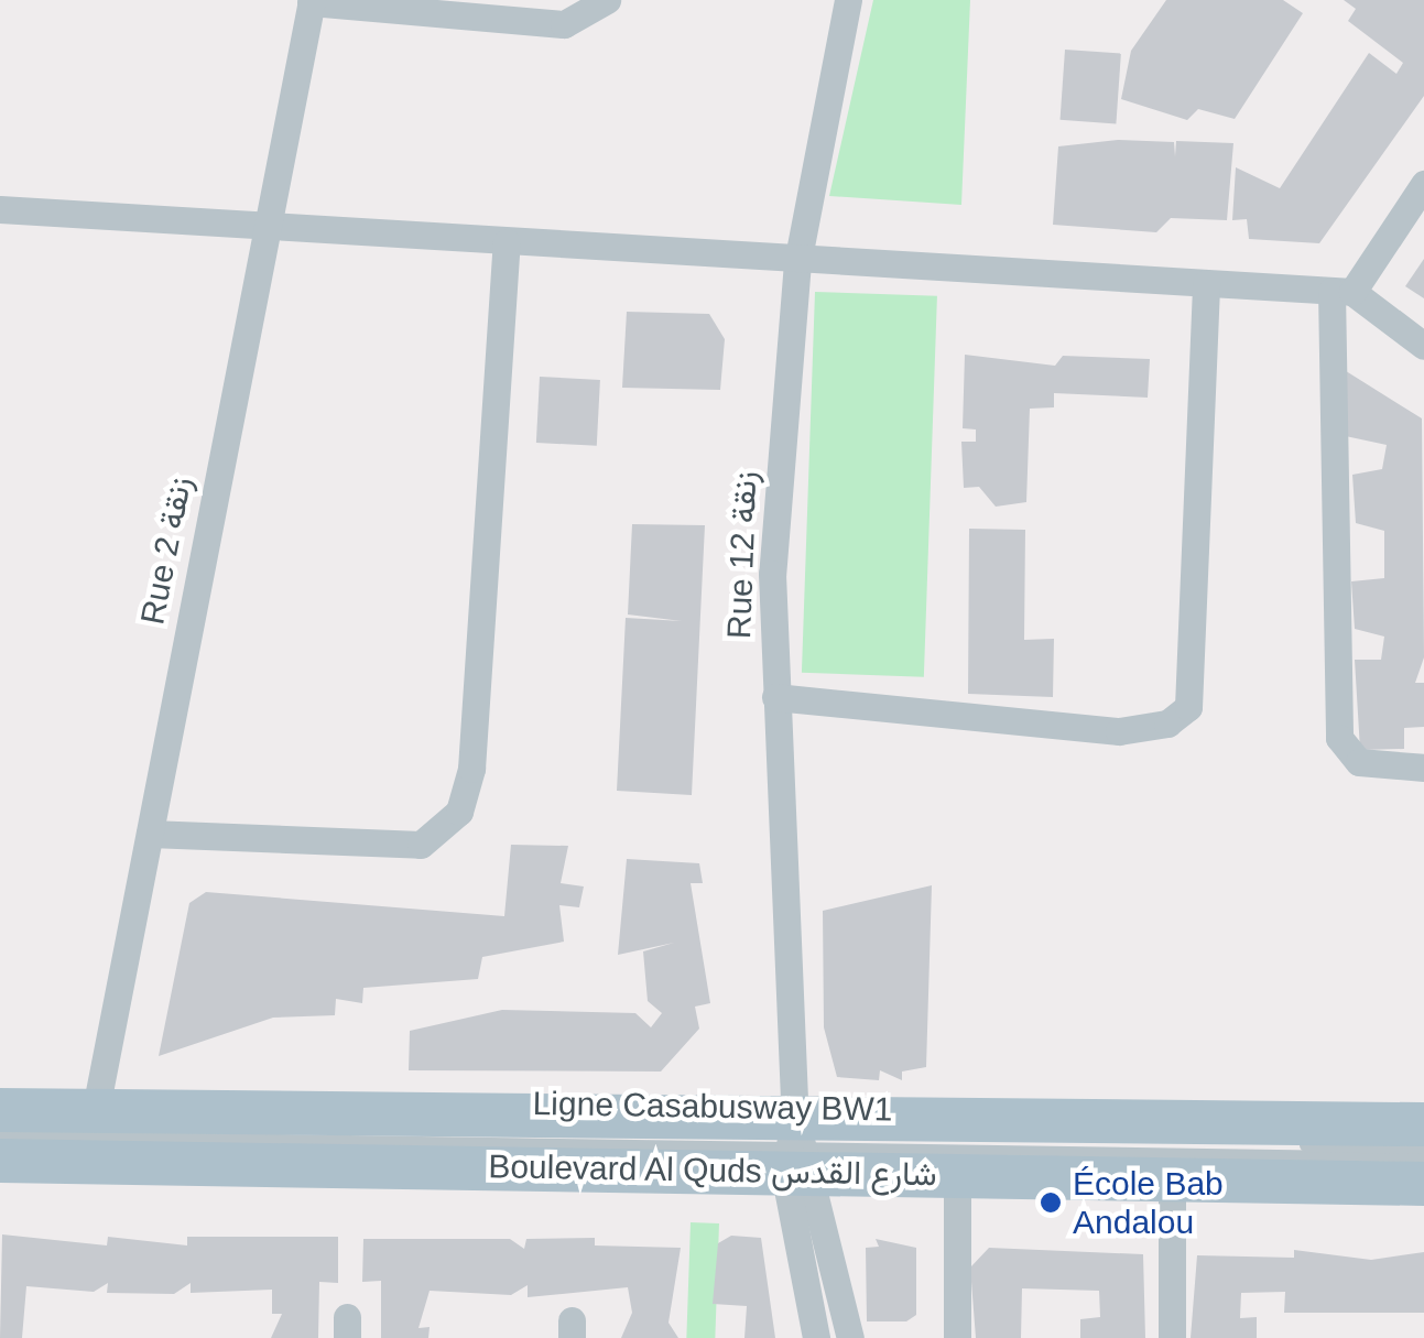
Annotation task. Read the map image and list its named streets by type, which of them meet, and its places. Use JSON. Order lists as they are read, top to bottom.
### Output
{
  "streets": {
    "main road": ["Boulevard Al Quds شارع القدس"],
    "street": ["Rue 2 زنقة", "Rue 12 زنقة"],
    "lane": ["Ligne Casabusway BW1"]
  },
  "crossings": [
    ["Rue 2 زنقة", "Boulevard Al Quds شارع القدس"],
    ["Rue 12 زنقة", "Ligne Casabusway BW1"],
    ["Rue 12 زنقة", "Boulevard Al Quds شارع القدس"],
    ["Ligne Casabusway BW1", "Boulevard Al Quds شارع القدس"]
  ],
  "places": ["École Bab Andalou"]
}
